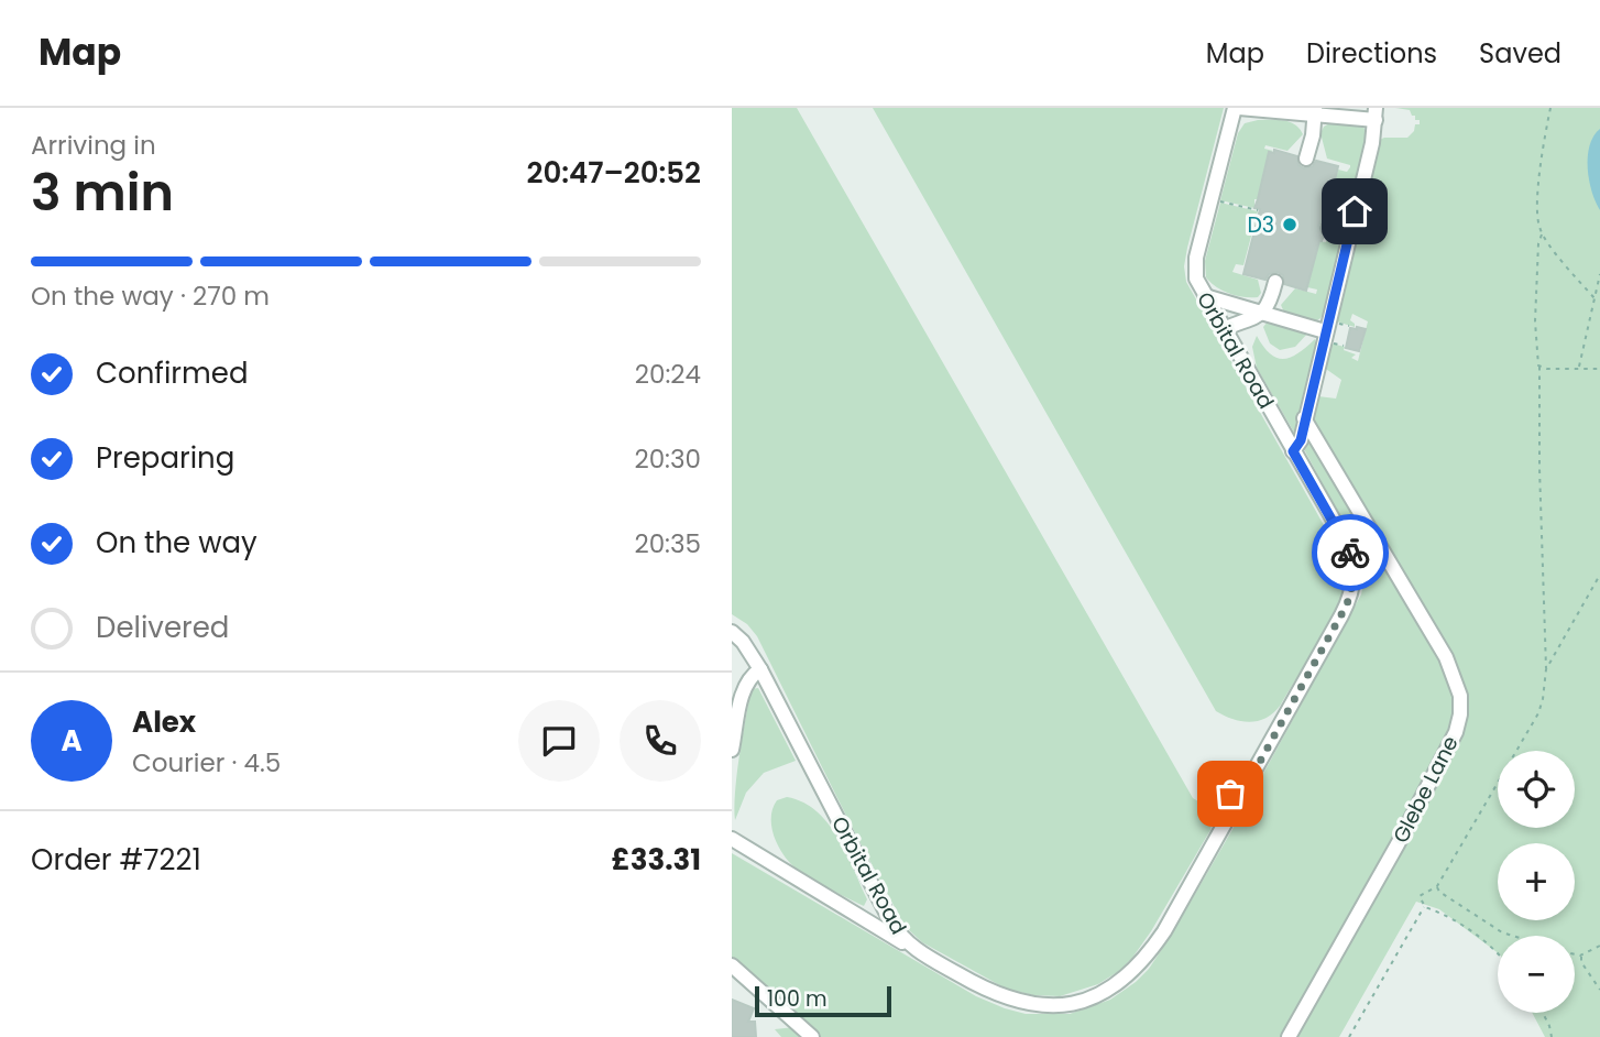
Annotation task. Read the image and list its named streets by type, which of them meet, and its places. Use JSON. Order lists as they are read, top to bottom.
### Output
{
  "streets": {
    "street": ["Orbital Road", "Glebe Lane"]
  },
  "places": ["D3"],
  "scale_bar": "100 m",
  "page": {
    "header": "Map",
    "nav": ["Map", "Directions", "Saved"],
    "heading": ["3 min", "Arriving in", "20:47–20:52"],
    "panel": [
      "Alex",
      "Courier · 4.5",
      "Order #7221",
      "£33.31"
    ],
    "bar": "On the way · 270 m",
    "list": [
      ["Confirmed", "20:24"],
      ["Preparing", "20:30"],
      ["On the way", "20:35"],
      "Delivered"
    ],
    "round": "A",
    "map_buttons": ["+", "−"],
    "scale": "100 m"
  }
}
